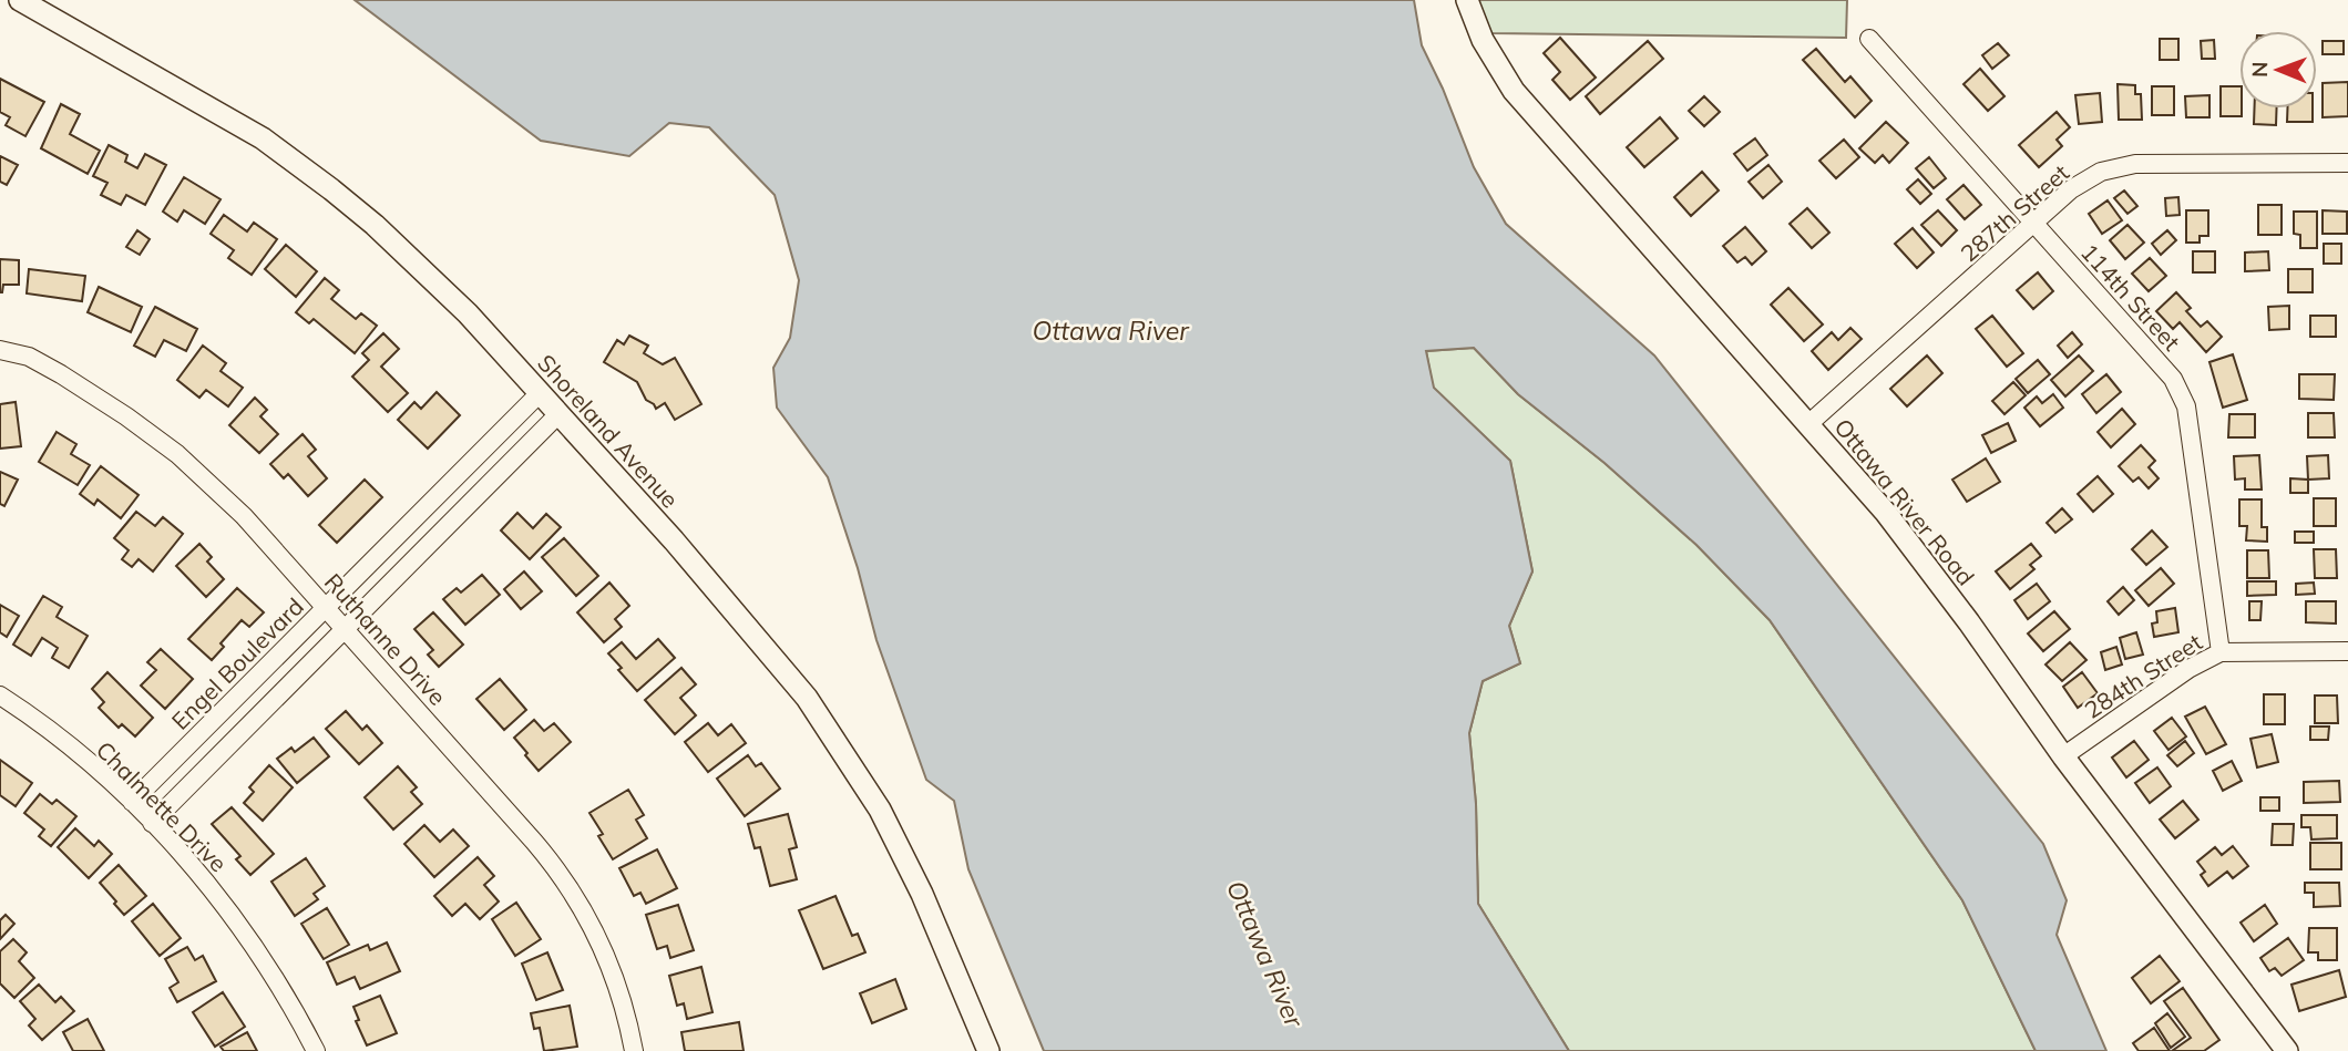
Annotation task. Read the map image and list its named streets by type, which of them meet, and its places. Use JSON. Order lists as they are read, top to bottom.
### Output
{
  "streets": {
    "street": [
      "287th Street",
      "114th Street",
      "Shoreland Avenue",
      "Ottawa River Road",
      "Ruthanne Drive",
      "Engel Boulevard",
      "284th Street",
      "Chalmette Drive"
    ]
  },
  "crossings": [
    ["287th Street", "114th Street"],
    ["287th Street", "Ottawa River Road"],
    ["114th Street", "284th Street"],
    ["Shoreland Avenue", "Engel Boulevard"],
    ["Ottawa River Road", "284th Street"],
    ["Ruthanne Drive", "Engel Boulevard"],
    ["Engel Boulevard", "Chalmette Drive"]
  ],
  "water": ["Ottawa River"],
  "north": "left"
}
